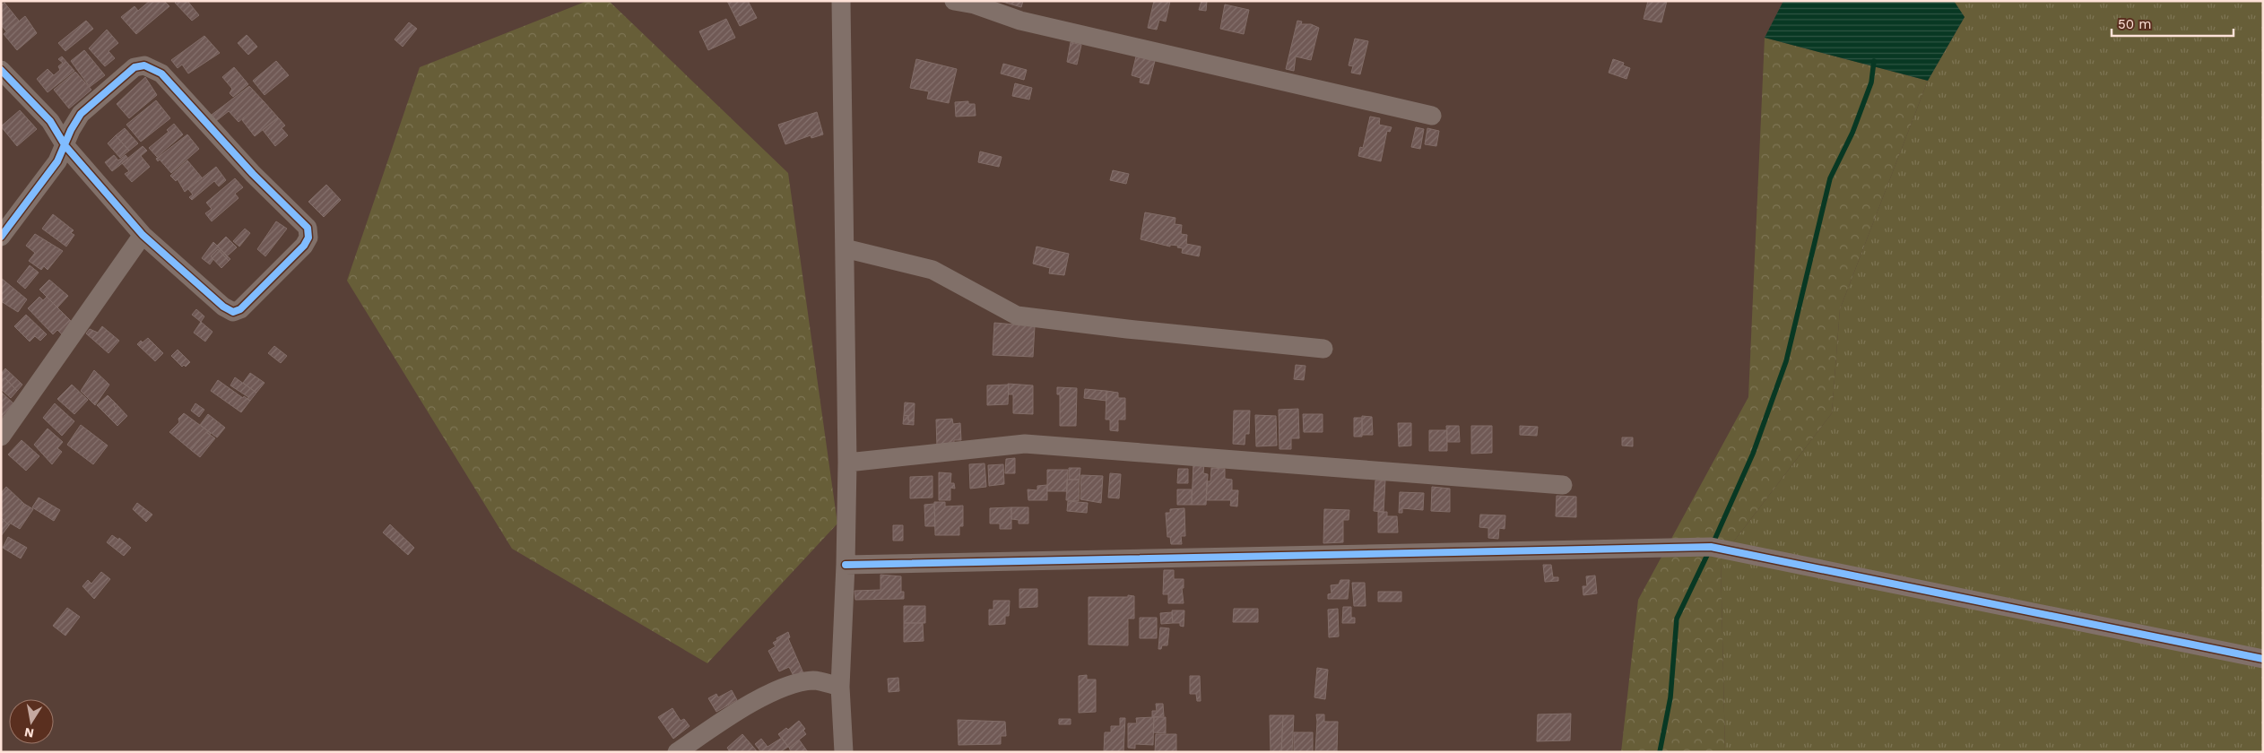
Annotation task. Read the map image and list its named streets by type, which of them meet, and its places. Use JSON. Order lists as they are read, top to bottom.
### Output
{
  "scale_bar": "50 m",
  "north": "bottom"
}
